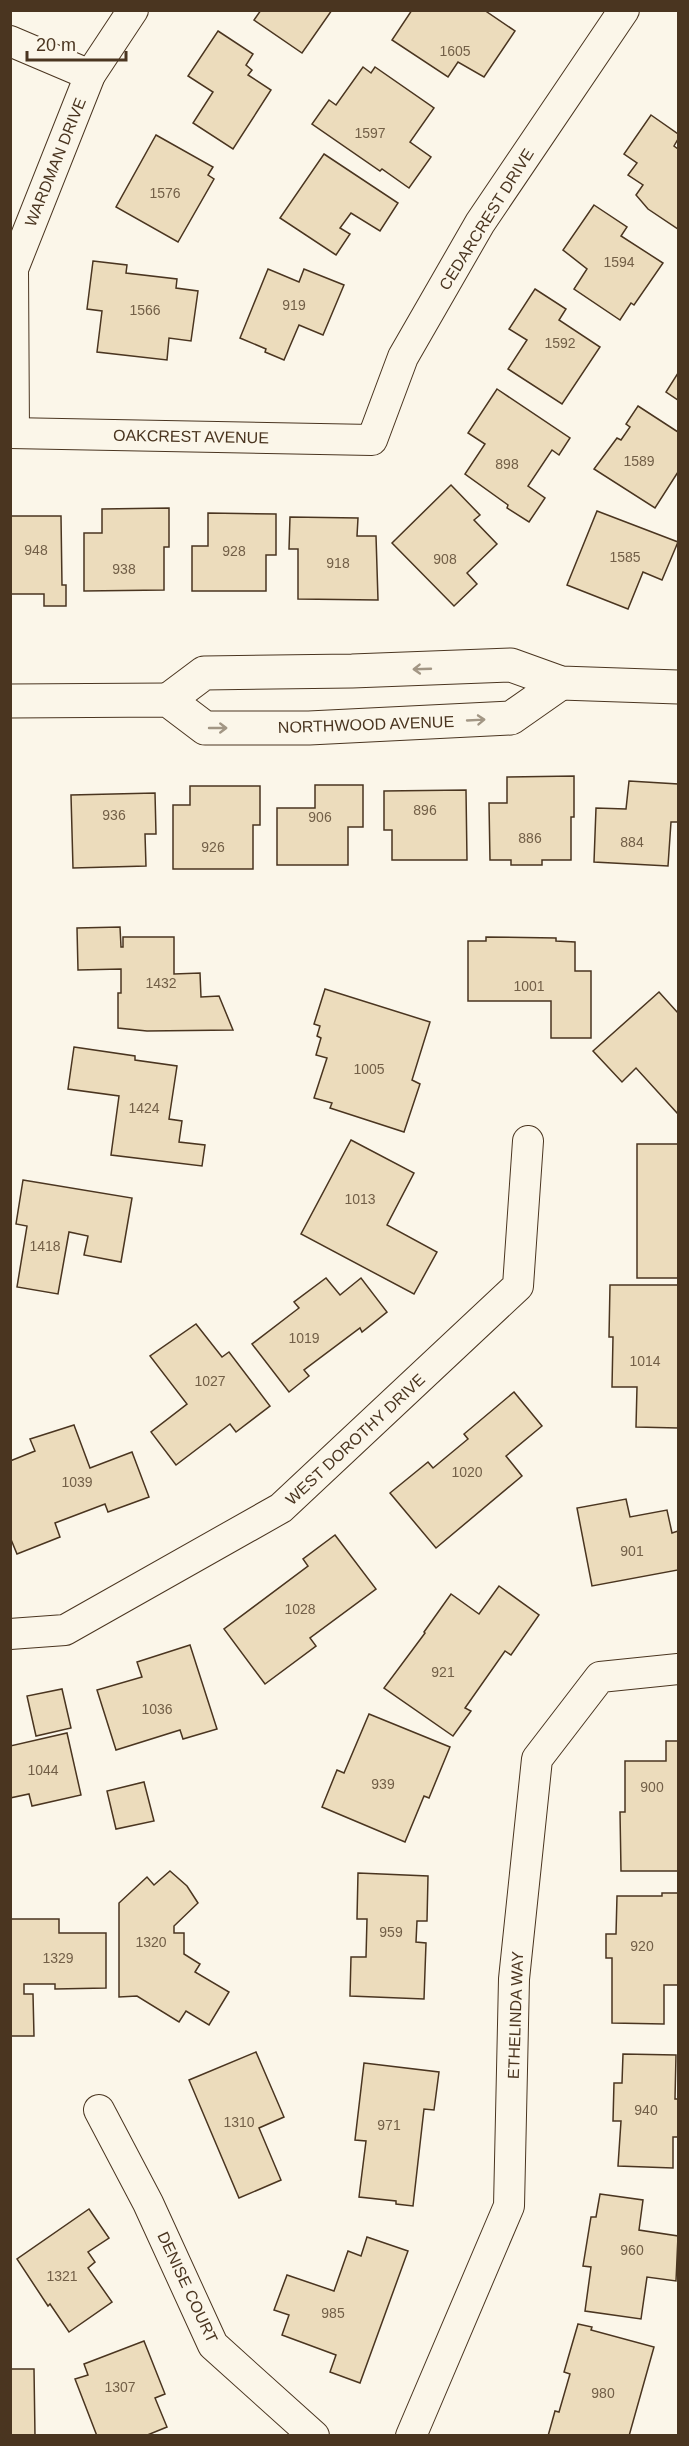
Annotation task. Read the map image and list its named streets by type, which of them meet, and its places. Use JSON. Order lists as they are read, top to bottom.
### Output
{
  "streets": {
    "street": [
      "WARDMAN DRIVE",
      "CEDARCREST DRIVE",
      "OAKCREST AVENUE",
      "NORTHWOOD AVENUE",
      "WEST DOROTHY DRIVE",
      "ETHELINDA WAY",
      "DENISE COURT"
    ]
  },
  "crossings": [
    ["WARDMAN DRIVE", "OAKCREST AVENUE"],
    ["CEDARCREST DRIVE", "OAKCREST AVENUE"]
  ],
  "house_numbers": [
    "1605",
    "1597",
    "1576",
    "1594",
    "919",
    "1566",
    "1592",
    "1589",
    "898",
    "948",
    "928",
    "1585",
    "908",
    "918",
    "938",
    "896",
    "936",
    "906",
    "886",
    "884",
    "926",
    "1432",
    "1001",
    "1005",
    "1424",
    "1013",
    "1418",
    "1019",
    "1014",
    "1027",
    "1020",
    "1039",
    "901",
    "1028",
    "921",
    "1036",
    "1044",
    "939",
    "900",
    "959",
    "1320",
    "920",
    "1329",
    "940",
    "1310",
    "971",
    "960",
    "1321",
    "985",
    "1307",
    "980"
  ],
  "scale_bar": "20 m"
}
